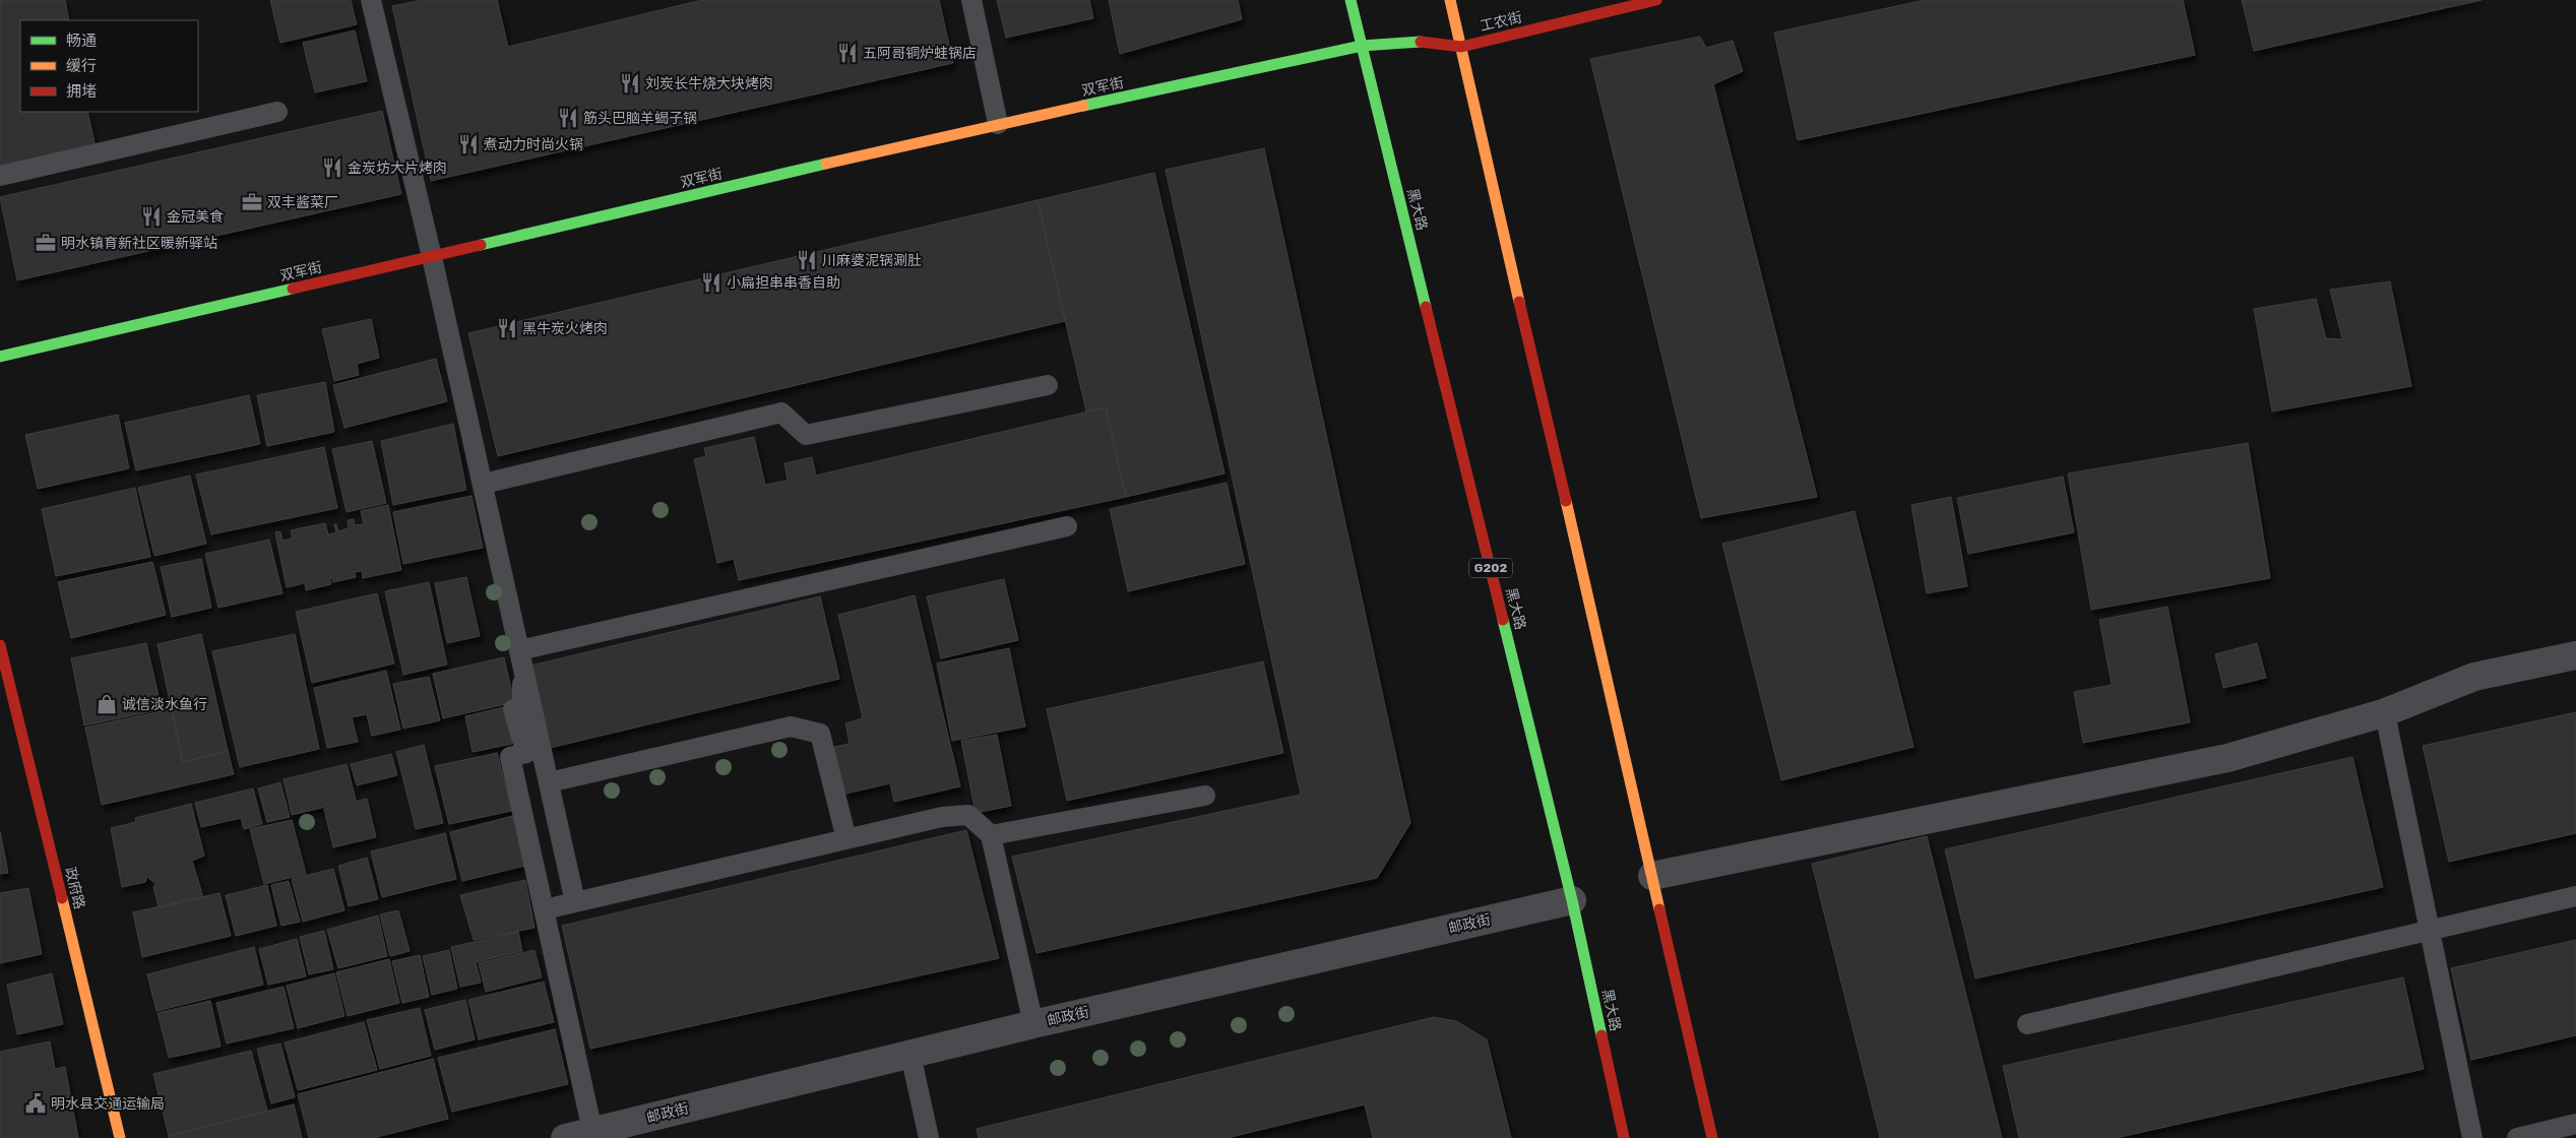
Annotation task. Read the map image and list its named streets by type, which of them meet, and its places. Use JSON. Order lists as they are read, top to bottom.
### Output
{
  "streets": {
    "main road": [
      "工农街",
      "双军街",
      "黑大路",
      "G202",
      "政府路"
    ],
    "street": ["邮政街"]
  },
  "crossings": [
    ["工农街", "双军街"],
    ["双军街", "黑大路"],
    ["黑大路", "邮政街"]
  ],
  "places": {
    "restaurant": [
      "五阿哥铜炉蛙锅店",
      "刘炭长牛烧大块烤肉",
      "筋头巴脑羊蝎子锅",
      "煮动力时尚火锅",
      "金炭坊大片烤肉",
      "金冠美食",
      "川麻婆泥锅涮肚",
      "小扁担串串香自助",
      "黑牛炭火烤肉"
    ],
    "office": ["双丰酱菜厂", "明水镇育新社区暖新驿站"],
    "shop": ["诚信淡水鱼行"],
    "public building": ["明水县交通运输局"]
  },
  "legend": ["畅通", "缓行", "拥堵"]
}
